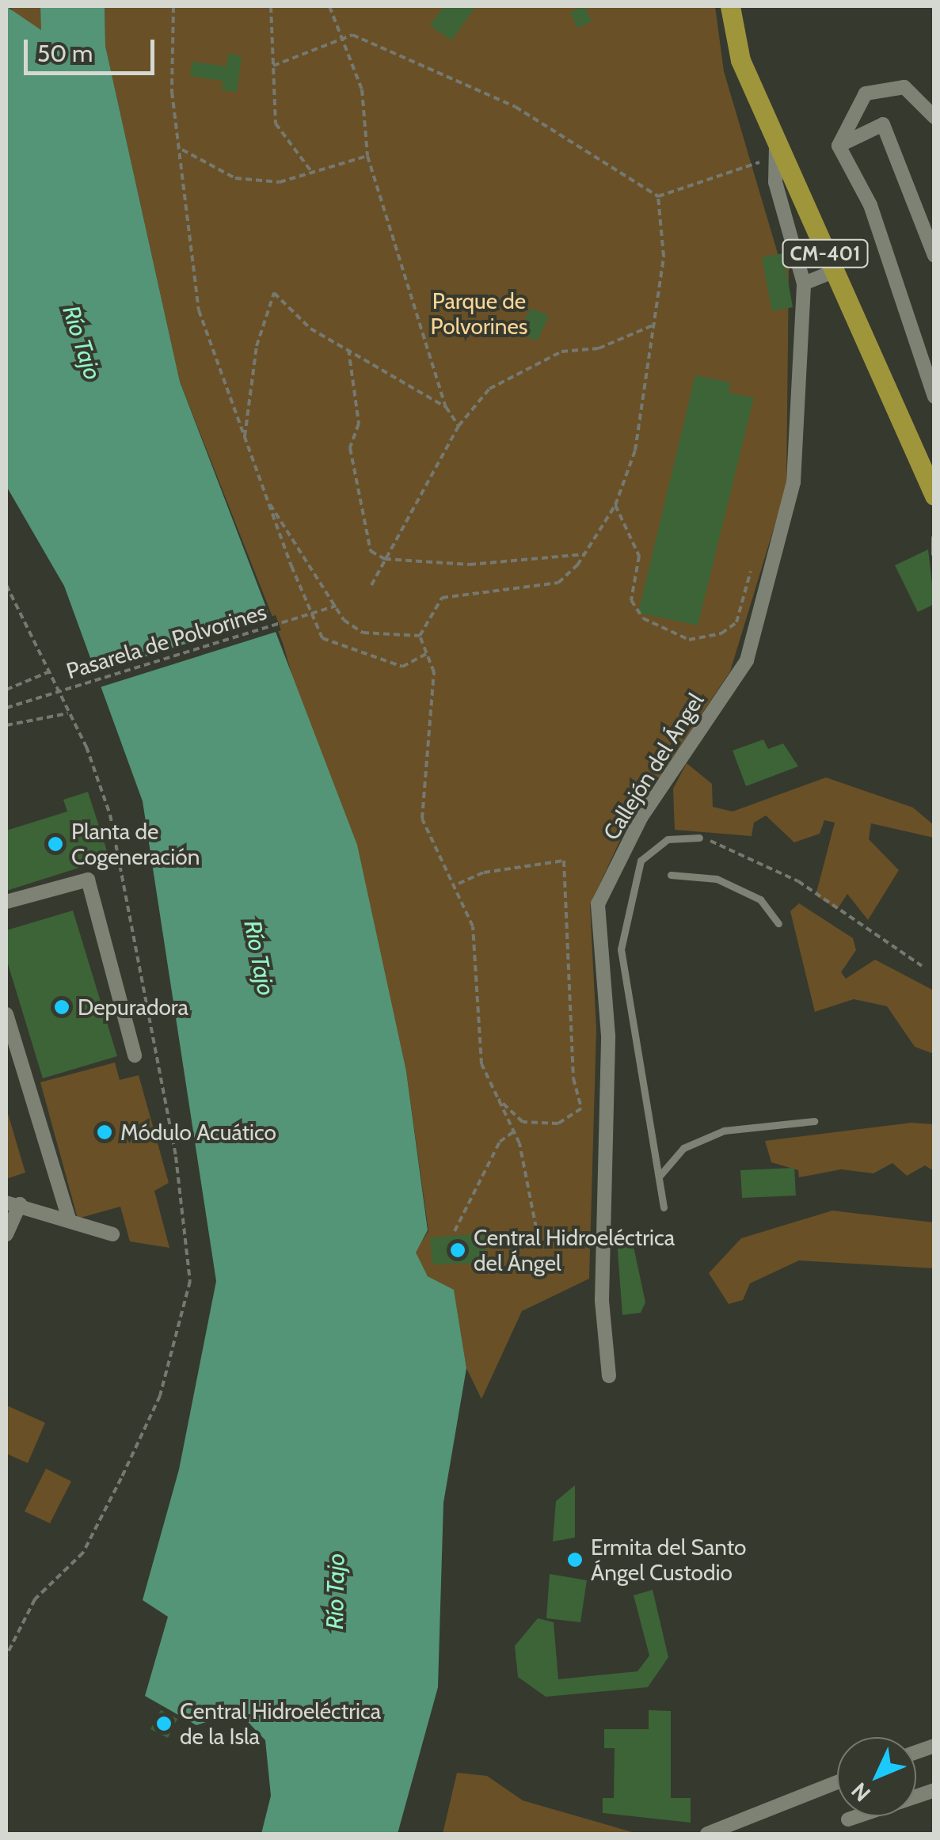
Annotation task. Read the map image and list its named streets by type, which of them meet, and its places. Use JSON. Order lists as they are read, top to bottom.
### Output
{
  "streets": {
    "main road": ["CM-401"],
    "street": ["Callejón del Ángel"],
    "path": ["Pasarela de Polvorines"]
  },
  "crossings": [
    ["CM-401", "Callejón del Ángel"]
  ],
  "water": ["Río Tajo"],
  "parks": ["Parque de Polvorines"],
  "places": [
    "Planta de Cogeneración",
    "Depuradora",
    "Módulo Acuático",
    "Central Hidroeléctrica del Ángel",
    "Ermita del Santo Ángel Custodio",
    "Central Hidroeléctrica de la Isla"
  ],
  "scale_bar": "50 m",
  "north": "bottom left"
}
